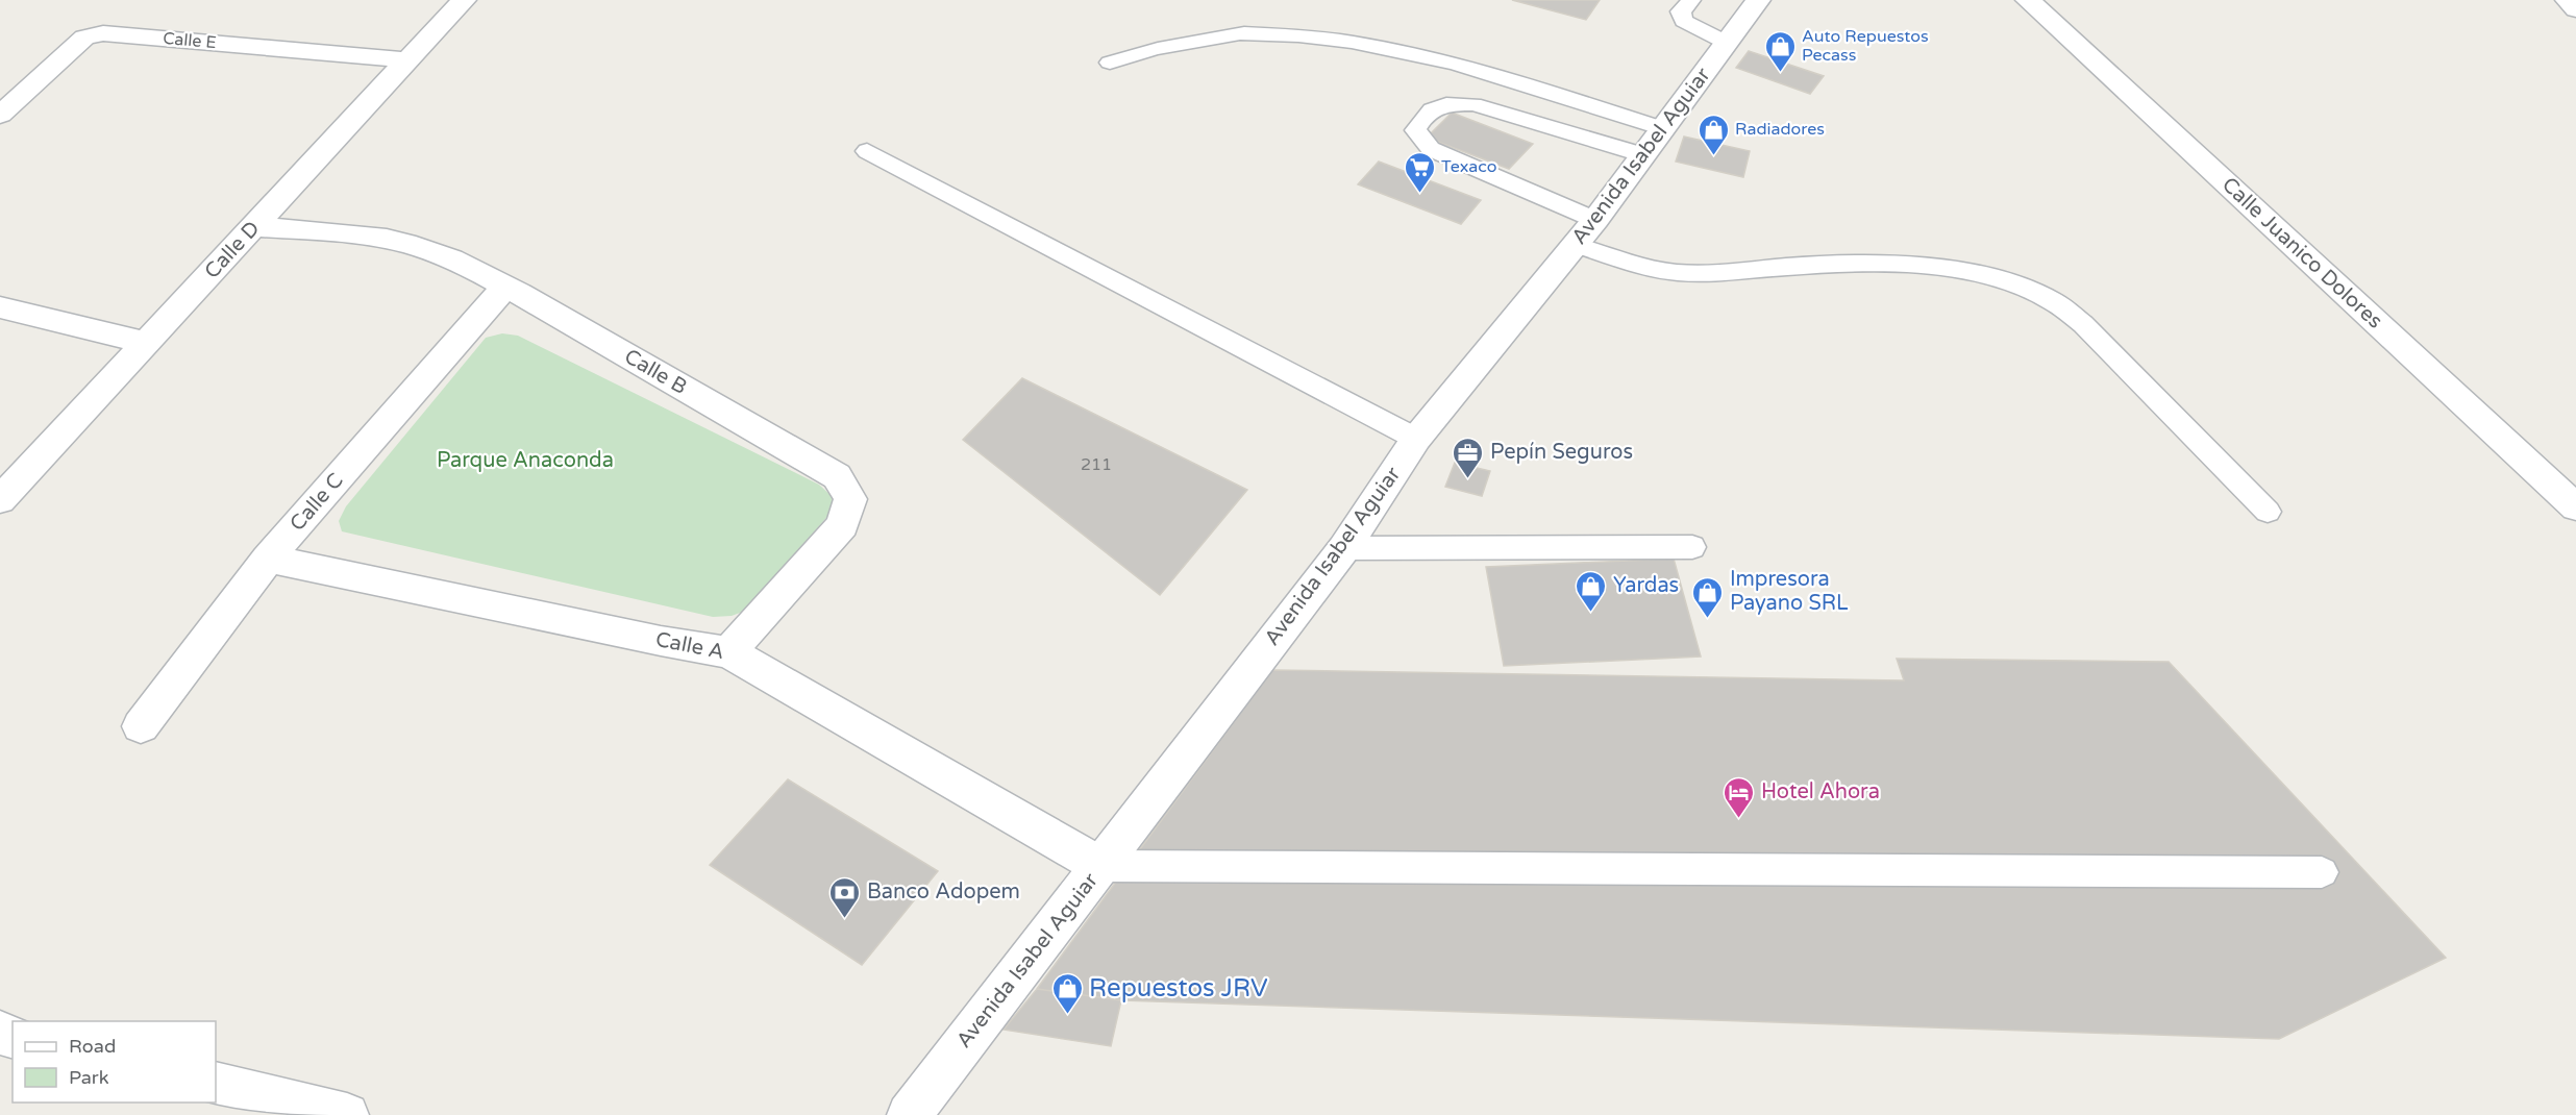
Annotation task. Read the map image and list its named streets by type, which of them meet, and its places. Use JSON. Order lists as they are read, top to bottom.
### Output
{
  "streets": {
    "street": [
      "Calle E",
      "Avenida Isabel Aguiar",
      "Calle D",
      "Calle Juanico Dolores",
      "Calle B",
      "Calle C",
      "Calle A"
    ]
  },
  "crossings": [
    ["Calle E", "Calle D"],
    ["Avenida Isabel Aguiar", "Calle A"],
    ["Calle D", "Calle B"],
    ["Calle B", "Calle C"],
    ["Calle B", "Calle A"],
    ["Calle C", "Calle A"]
  ],
  "parks": ["Parque Anaconda"],
  "places": {
    "shop": [
      "Auto Repuestos Pecass",
      "Radiadores",
      "Yardas",
      "Impresora Payano SRL",
      "Repuestos JRV"
    ],
    "supermarket": ["Texaco"],
    "office": ["Pepín Seguros"],
    "hotel": ["Hotel Ahora"],
    "bank": ["Banco Adopem"]
  },
  "house_numbers": ["211"],
  "legend": ["Road", "Park"]
}
